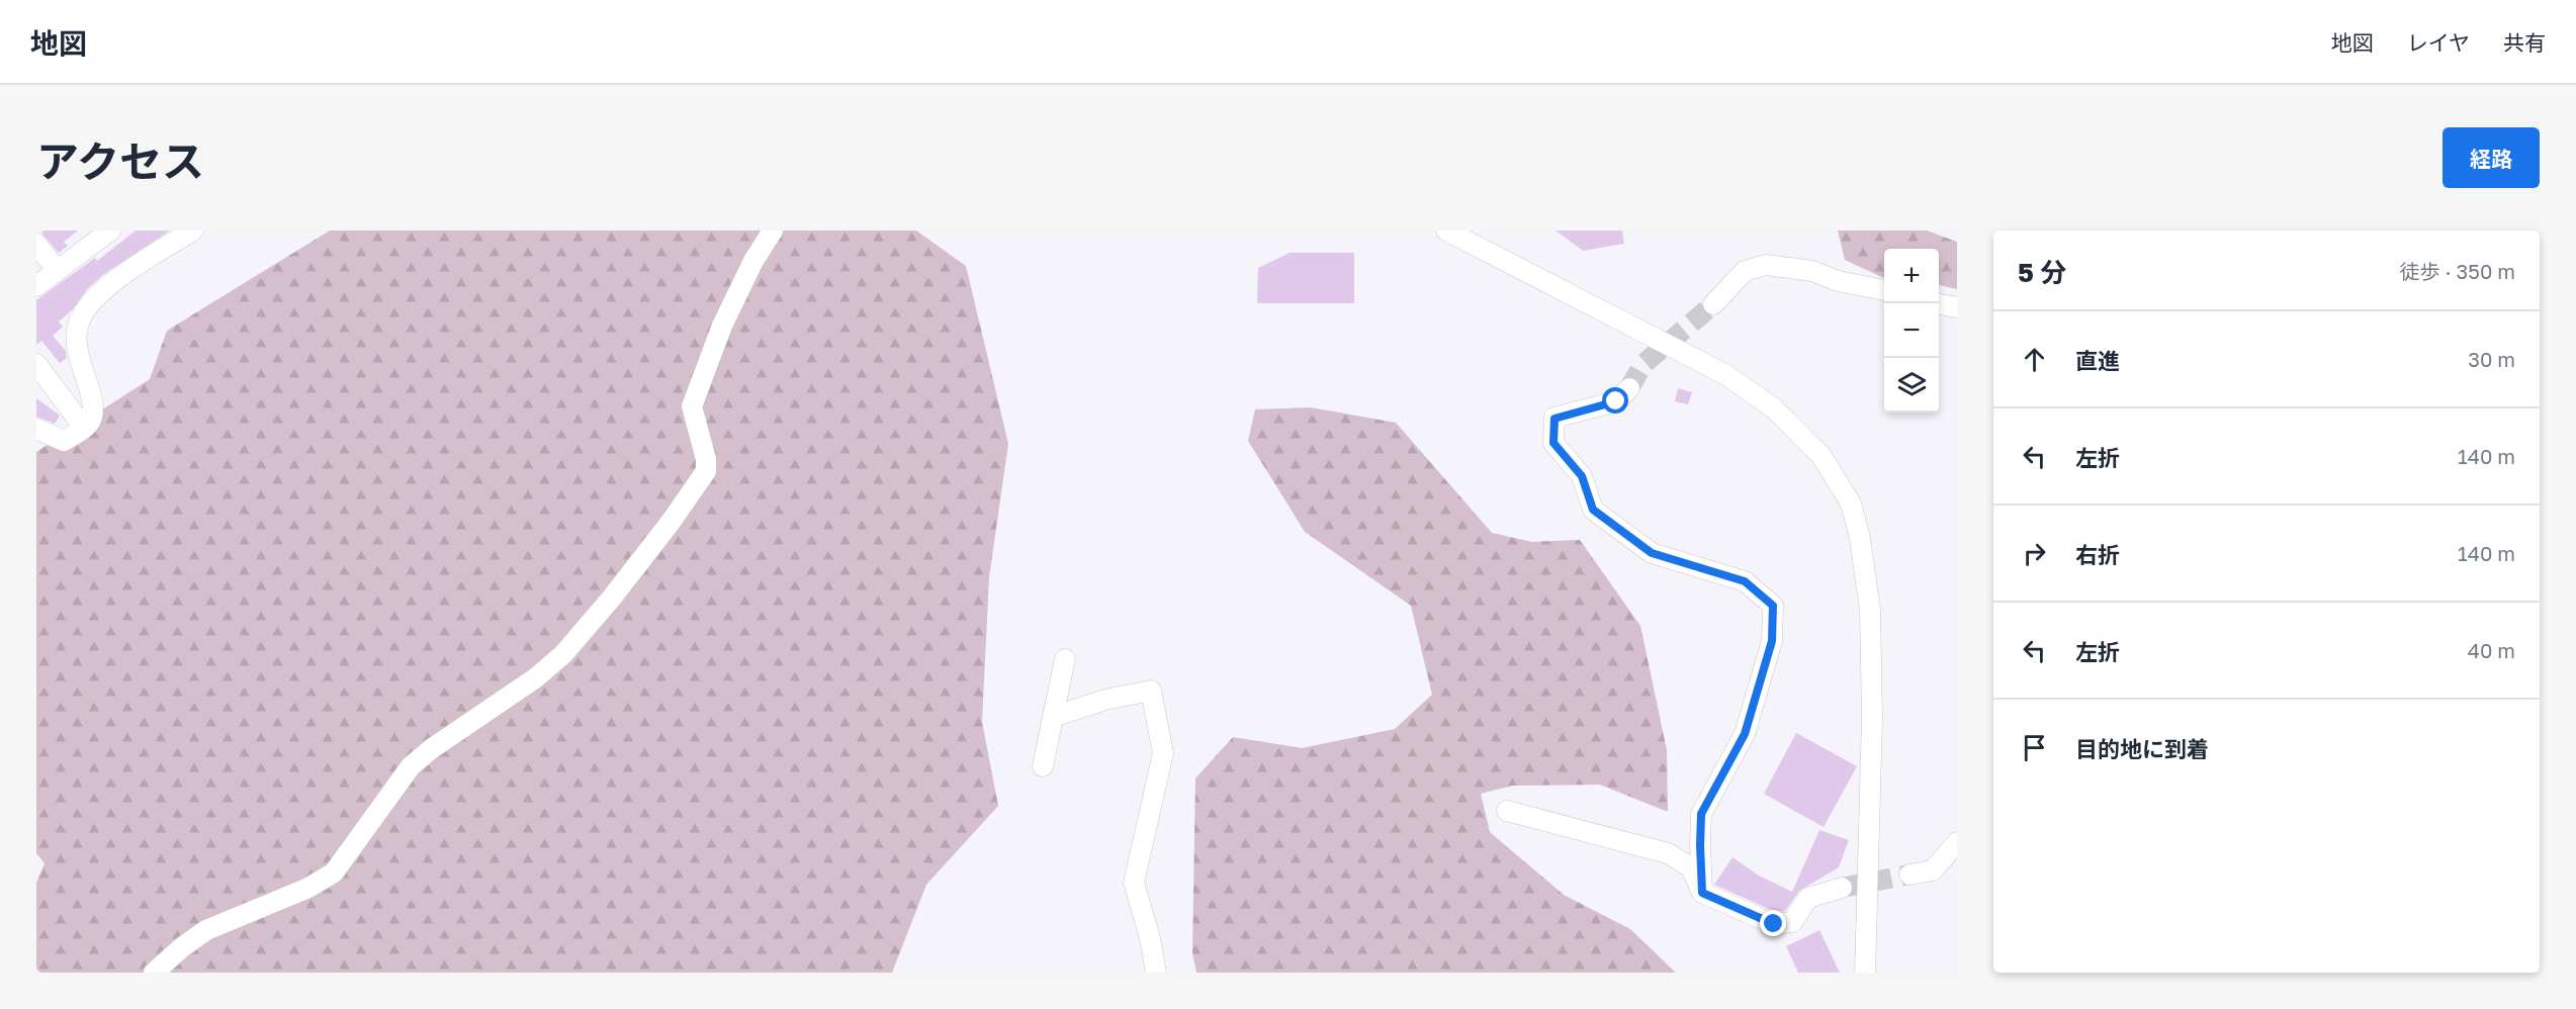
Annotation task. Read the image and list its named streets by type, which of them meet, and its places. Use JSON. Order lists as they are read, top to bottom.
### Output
{
  "page": {
    "header": "地図",
    "nav": ["地図", "レイヤ", "共有"],
    "title": "アクセス",
    "buttons": "経路",
    "heading": ["5 分", "徒歩 · 350 m"],
    "map_buttons": ["+", "−"],
    "list": [
      ["直進", "30 m"],
      ["左折", "140 m"],
      ["右折", "140 m"],
      ["左折", "40 m"],
      "目的地に到着"
    ]
  }
}
